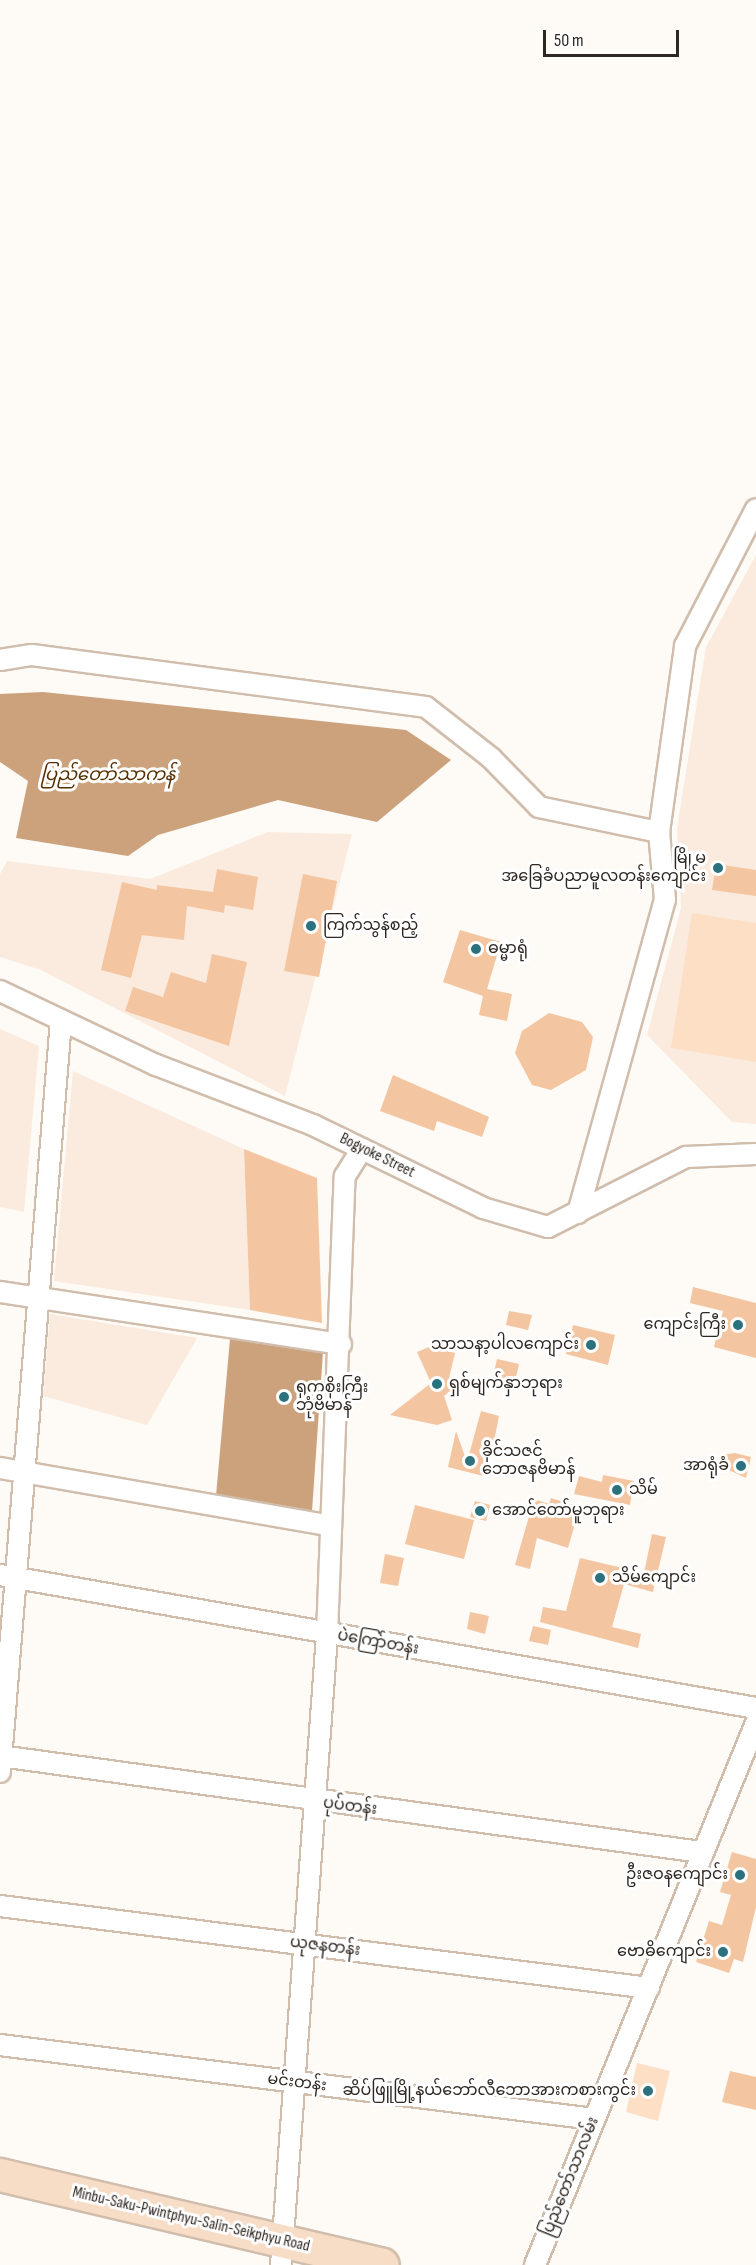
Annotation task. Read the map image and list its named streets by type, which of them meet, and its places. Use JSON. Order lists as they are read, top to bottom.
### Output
{
  "streets": {
    "main road": ["Minbu-Saku-Pwintphyu-Salin-Seikphyu Road"],
    "street": [
      "Bogyoke Street",
      "ပဲကြော်တန်း",
      "ပုပ်တန်း",
      "ယုဇနတန်း",
      "မင်းတန်း",
      "ပြည်တော်သာလမ်း"
    ]
  },
  "crossings": [
    ["ပုပ်တန်း", "ပြည်တော်သာလမ်း"],
    ["ယုဇနတန်း", "ပြည်တော်သာလမ်း"],
    ["မင်းတန်း", "ပြည်တော်သာလမ်း"]
  ],
  "water": ["ပြည်တော်သာကန်"],
  "places": [
    "မြို့မ အခြေခံပညာမူလတန်းကျောင်း",
    "ကြက်သွန်စည့်",
    "ဓမ္မာရုံ",
    "ကျောင်းကြီး",
    "သာသနာ့ပါလကျောင်း",
    "ရှစ်မျက်နှာဘုရား",
    "ရုက္ခစိုးကြီး ဘုံဗိမာန်",
    "ခိုင်သဇင် ဘောဇနဗိမာန်",
    "အာရုံခံ",
    "သိမ်",
    "အောင်တော်မူဘုရား",
    "သိမ်ကျောင်း",
    "ဦးဇဝနကျောင်း",
    "ဗောဓိကျောင်း",
    "ဆိပ်ဖြူမြို့နယ်ဘော်လီဘောအားကစားကွင်း"
  ],
  "scale_bar": "50 m"
}
